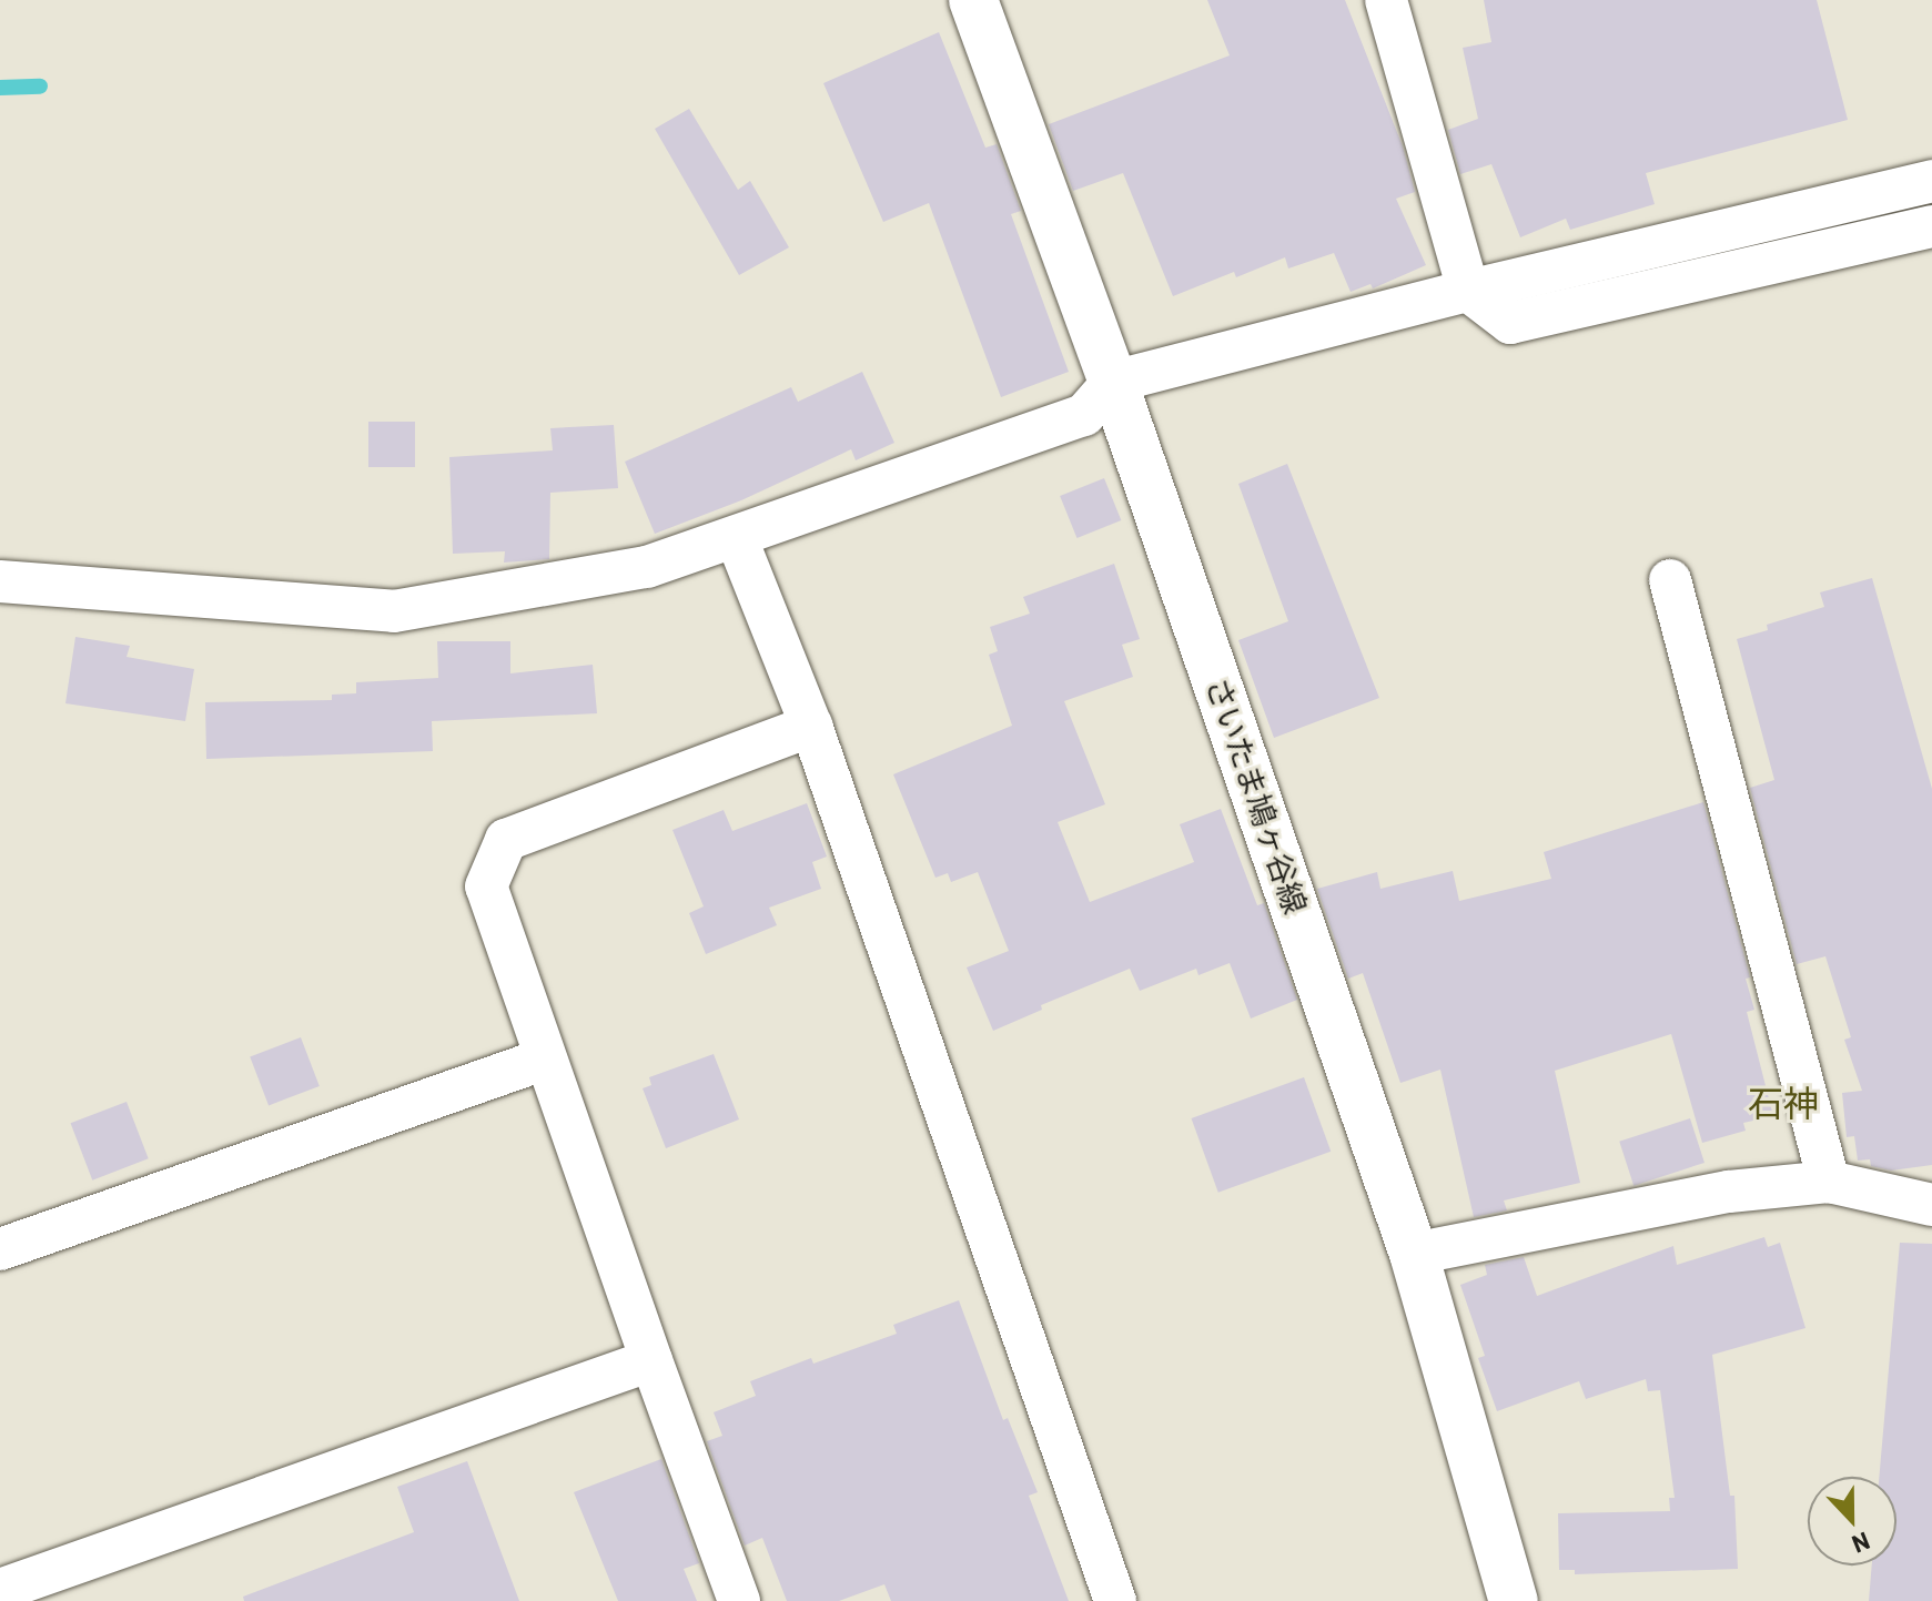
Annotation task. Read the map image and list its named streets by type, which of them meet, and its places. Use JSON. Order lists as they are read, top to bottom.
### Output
{
  "streets": {
    "main road": ["さいたま鳩ヶ谷線"]
  },
  "districts": ["石神"],
  "north": "bottom"
}
